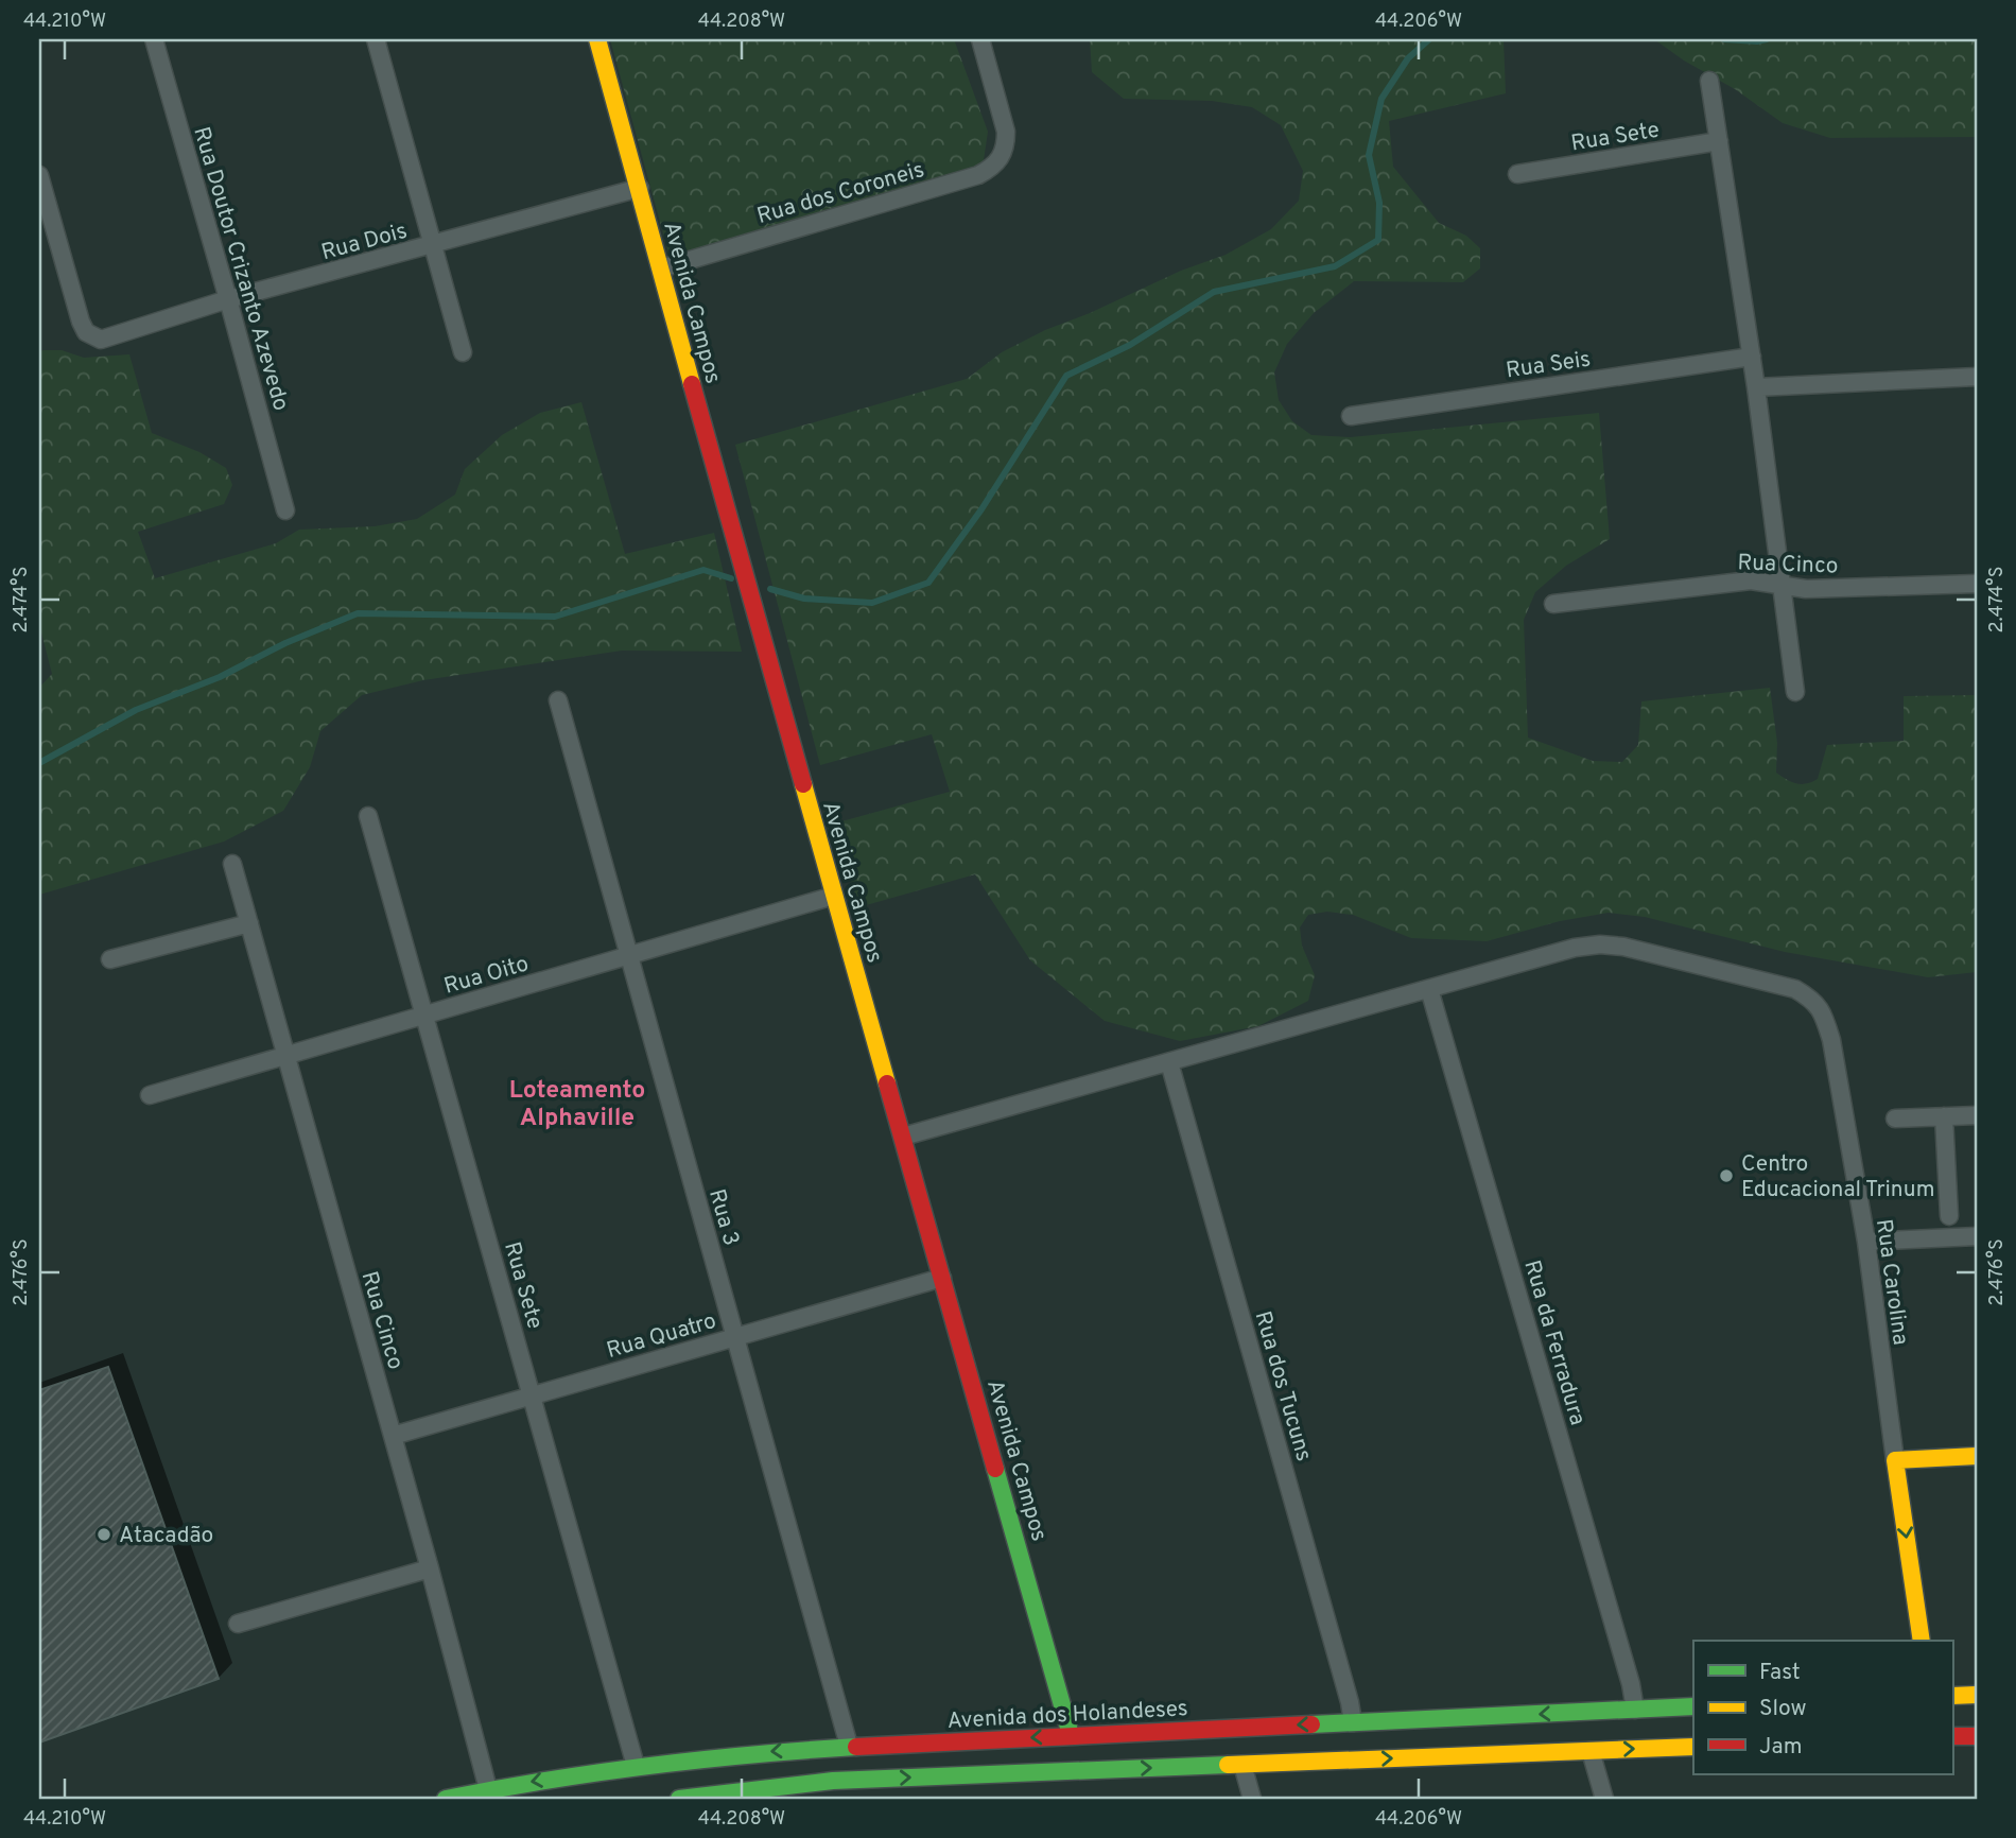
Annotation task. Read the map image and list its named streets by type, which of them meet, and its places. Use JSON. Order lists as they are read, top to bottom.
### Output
{
  "streets": {
    "main road": ["Avenida Campos", "Rua Carolina", "Avenida dos Holandeses"],
    "street": [
      "Rua Sete",
      "Rua dos Coroneis",
      "Rua Dois",
      "Rua Doutor Crizanto Azevedo",
      "Rua Seis",
      "Rua Cinco",
      "Rua Oito",
      "Rua 3",
      "Rua Quatro",
      "Rua da Ferradura",
      "Rua dos Tucuns"
    ]
  },
  "crossings": [
    ["Rua Sete", "Rua Oito"],
    ["Rua Sete", "Rua Quatro"],
    ["Rua Sete", "Avenida dos Holandeses"],
    ["Rua dos Coroneis", "Avenida Campos"],
    ["Rua Dois", "Rua Doutor Crizanto Azevedo"],
    ["Rua Dois", "Avenida Campos"],
    ["Avenida Campos", "Rua Oito"],
    ["Avenida Campos", "Rua Carolina"],
    ["Avenida Campos", "Rua Quatro"],
    ["Avenida Campos", "Avenida dos Holandeses"],
    ["Rua Cinco", "Rua Oito"],
    ["Rua Cinco", "Rua Quatro"],
    ["Rua Cinco", "Avenida dos Holandeses"],
    ["Rua Oito", "Rua 3"],
    ["Rua 3", "Rua Quatro"],
    ["Rua 3", "Avenida dos Holandeses"],
    ["Rua Carolina", "Rua da Ferradura"],
    ["Rua Carolina", "Rua dos Tucuns"],
    ["Rua da Ferradura", "Avenida dos Holandeses"],
    ["Rua dos Tucuns", "Avenida dos Holandeses"]
  ],
  "districts": ["Loteamento Alphaville"],
  "places": ["Centro Educacional Trinum", "Atacadão"],
  "legend": ["Fast", "Slow", "Jam"],
  "coordinates": [
    "44.210°W",
    "44.208°W",
    "44.206°W",
    "2.474°S",
    "2.476°S"
  ]
}
